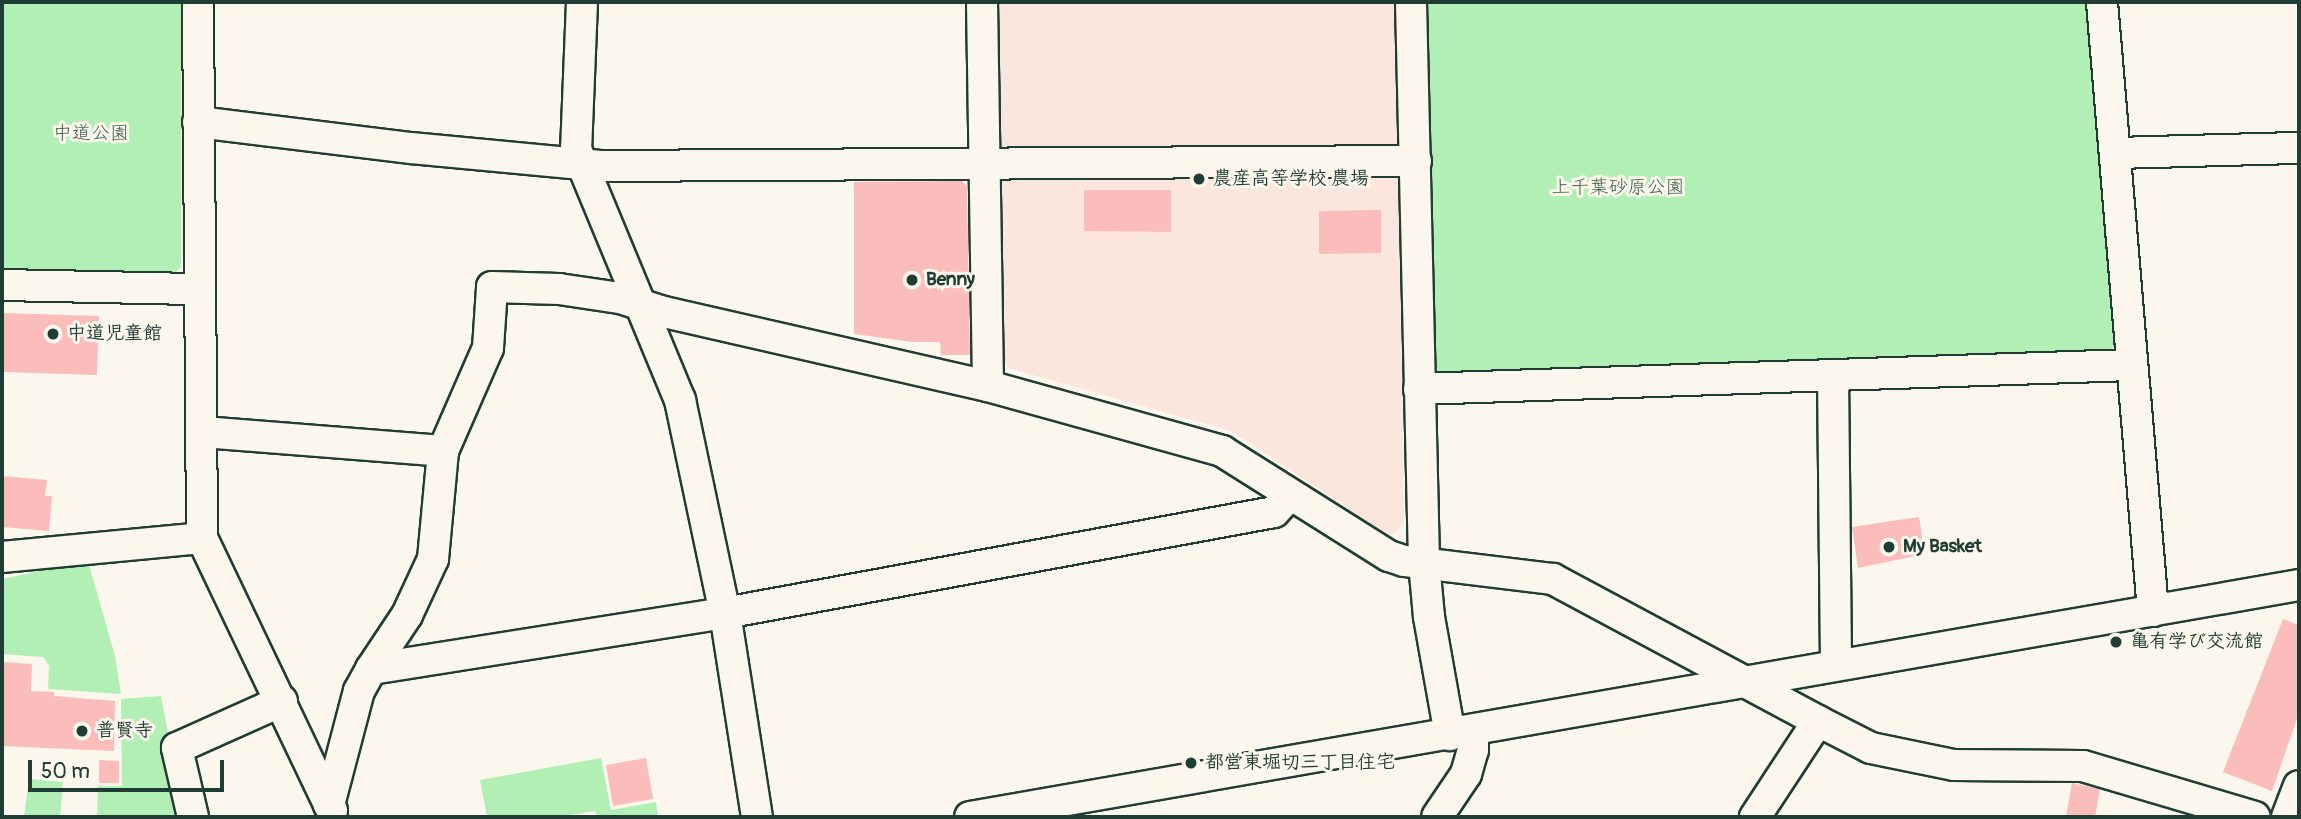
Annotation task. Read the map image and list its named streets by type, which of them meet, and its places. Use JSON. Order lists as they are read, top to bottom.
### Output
{
  "parks": ["中道公園", "上千葉砂原公園"],
  "places": [
    "農産高等学校 農場",
    "Benny",
    "中道児童館",
    "My Basket",
    "亀有学び交流館",
    "普賢寺",
    "都営東堀切三丁目住宅"
  ],
  "scale_bar": "50 m"
}
